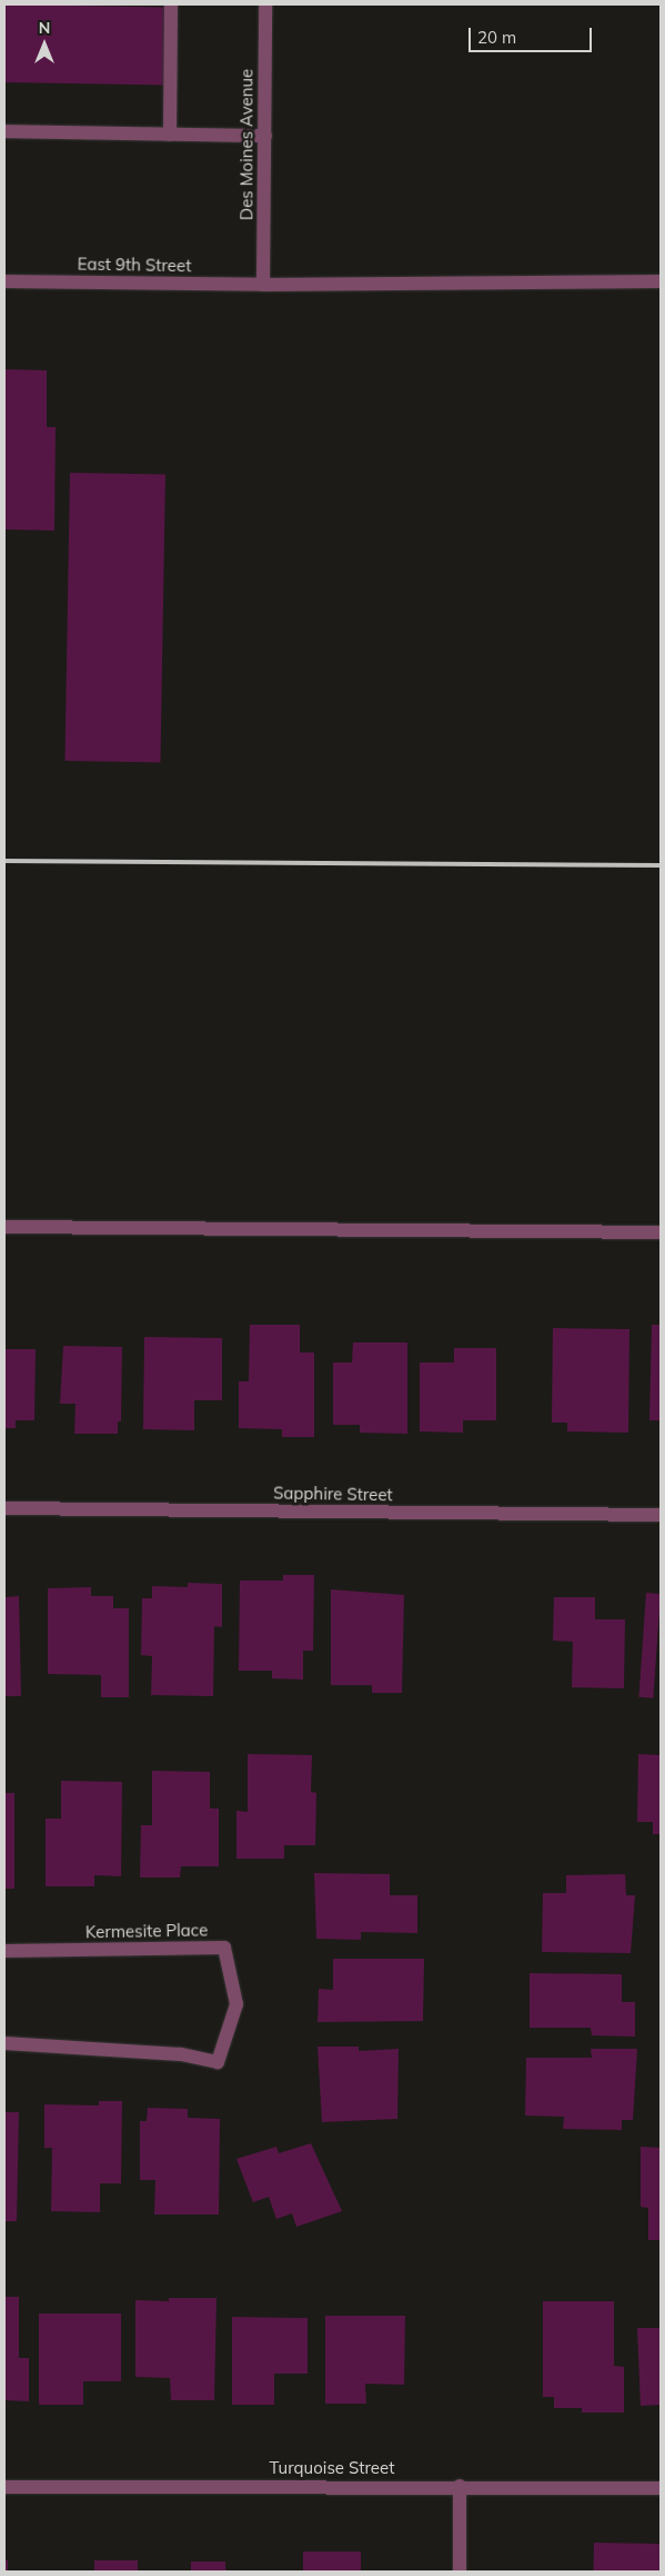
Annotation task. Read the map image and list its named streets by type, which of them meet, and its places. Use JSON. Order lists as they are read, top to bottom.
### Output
{
  "streets": {
    "street": [
      "Des Moines Avenue",
      "East 9th Street",
      "Sapphire Street",
      "Kermesite Place",
      "Turquoise Street"
    ]
  },
  "crossings": [
    ["Des Moines Avenue", "East 9th Street"]
  ],
  "scale_bar": "20 m",
  "north": "top"
}
